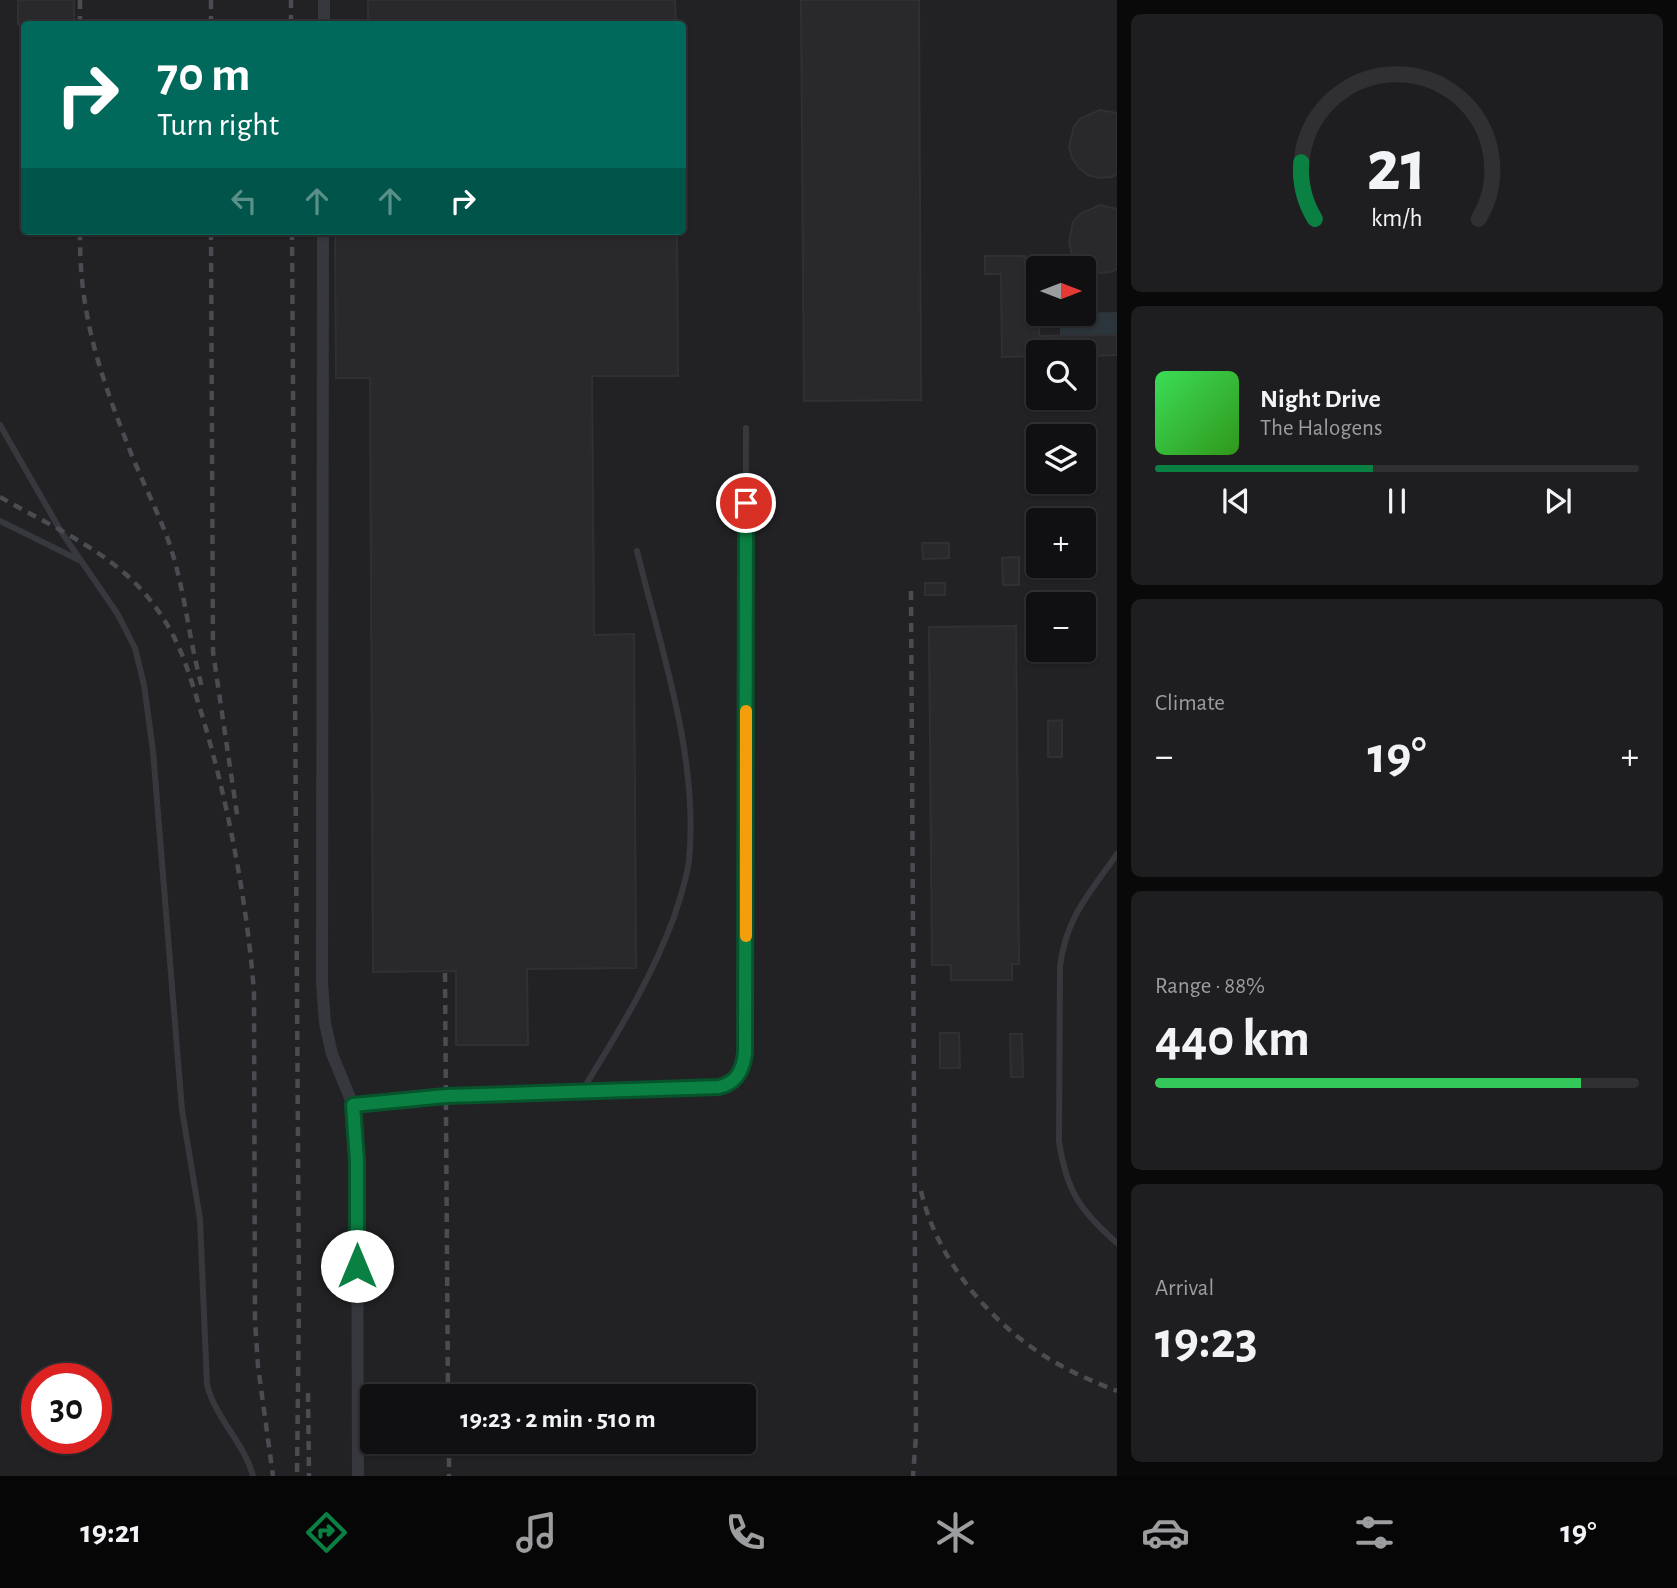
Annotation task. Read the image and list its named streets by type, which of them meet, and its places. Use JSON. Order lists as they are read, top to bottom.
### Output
{
  "north": "right",
  "page": {
    "turn": ["70 m", "Turn right"],
    "map_buttons": ["+", "−"],
    "song": ["Night Drive", "The Halogens"],
    "tile": [
      "Climate",
      ["Range · 88%", "440 km"],
      ["Arrival", "19:23"]
    ],
    "heat": ["−", "19°", "+"],
    "limit": "30",
    "trip": "19:23 · 2 min · 510 m",
    "tabs": ["19:21", "19°"],
    "gauge": ["21", "km/h"]
  }
}
